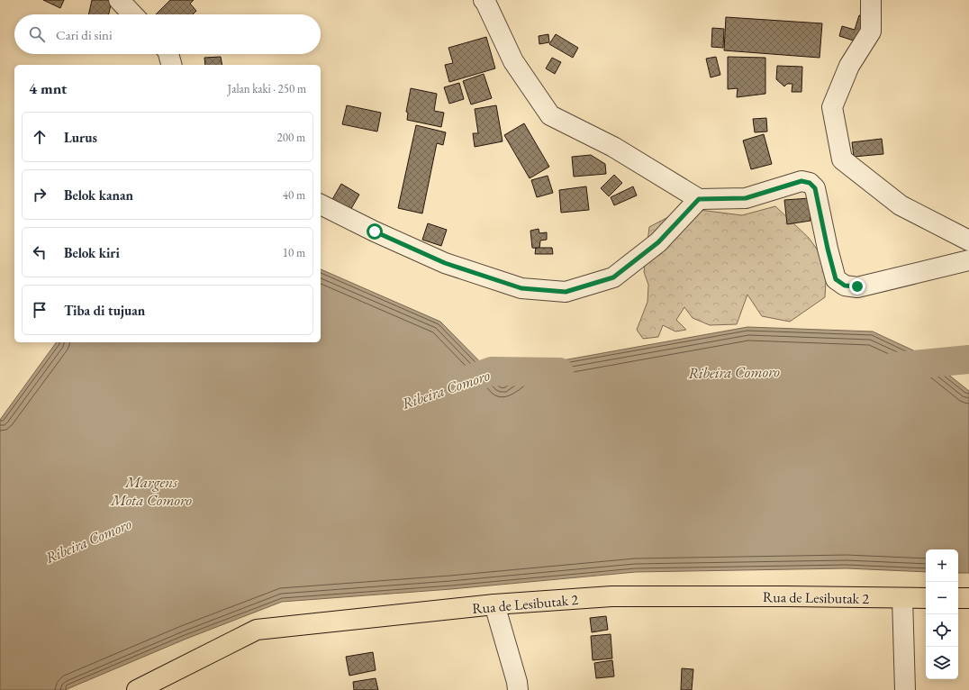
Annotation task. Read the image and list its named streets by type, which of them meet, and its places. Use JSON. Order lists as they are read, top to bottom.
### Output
{
  "streets": {
    "main road": ["Rua de Lesibutak 2"]
  },
  "water": ["Ribeira Comoro", "Margens Mota Comoro"],
  "page": {
    "search": "Cari di sini",
    "heading": ["4 mnt", "Jalan kaki · 250 m"],
    "list": [
      ["Lurus", "200 m"],
      ["Belok kanan", "40 m"],
      ["Belok kiri", "10 m"],
      "Tiba di tujuan"
    ],
    "map_buttons": ["+", "−"]
  }
}
